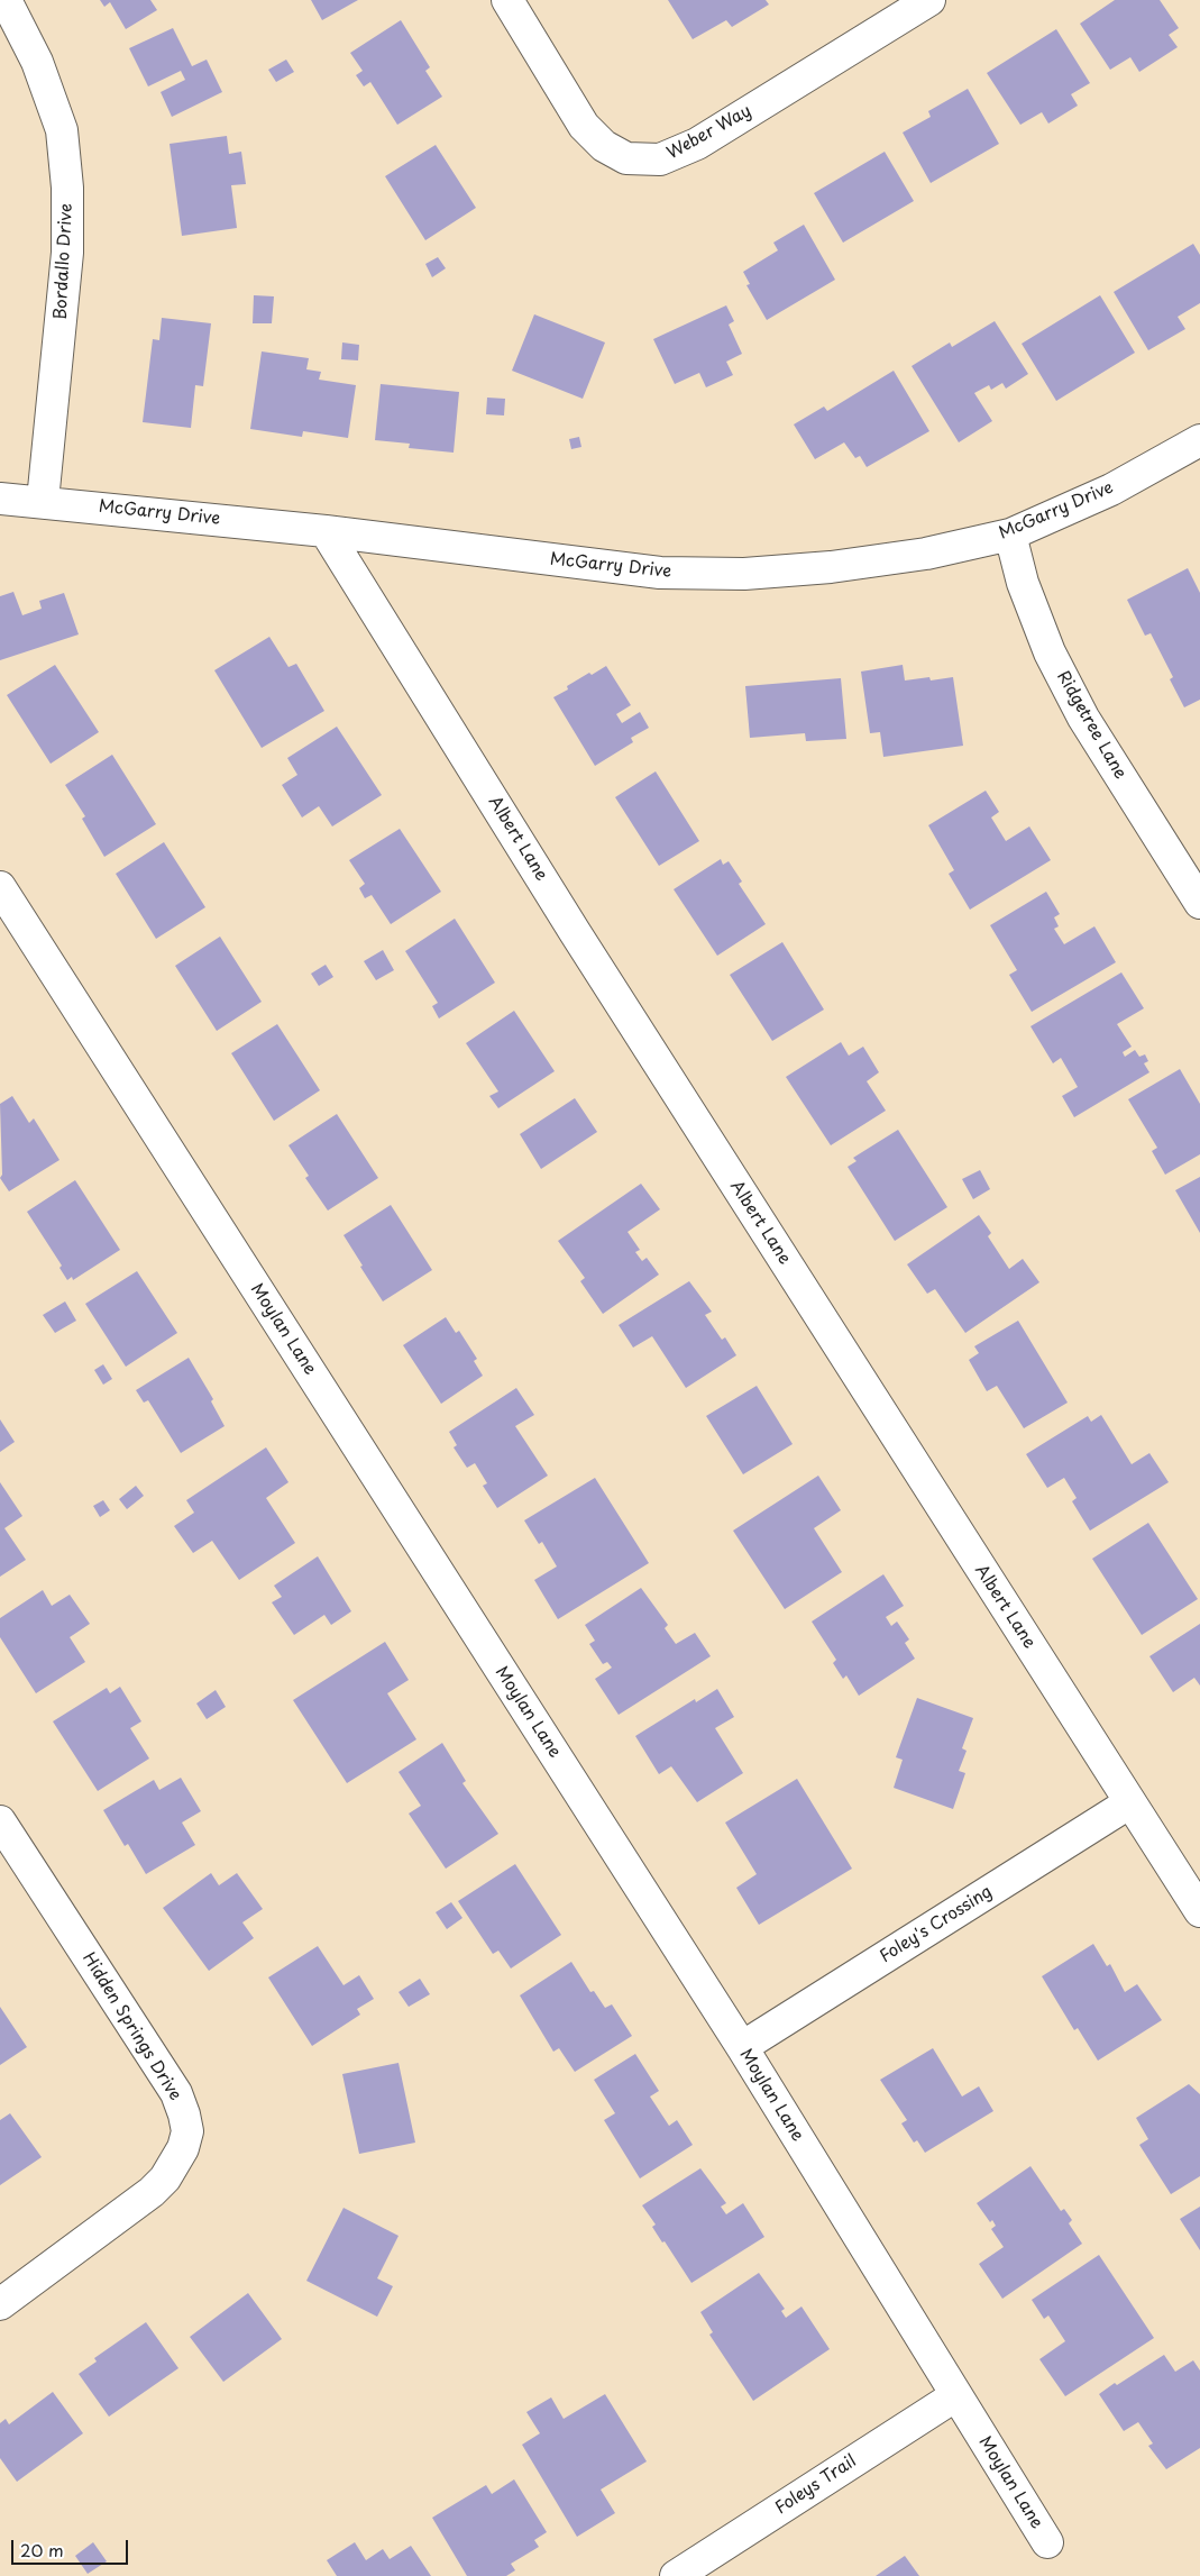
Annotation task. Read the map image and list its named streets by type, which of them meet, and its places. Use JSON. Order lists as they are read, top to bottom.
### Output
{
  "streets": {
    "street": [
      "Weber Way",
      "Bordallo Drive",
      "McGarry Drive",
      "Ridgetree Lane",
      "Albert Lane",
      "Moylan Lane",
      "Foley's Crossing",
      "Hidden Springs Drive",
      "Foleys Trail"
    ]
  },
  "crossings": [
    ["Bordallo Drive", "McGarry Drive"],
    ["McGarry Drive", "Ridgetree Lane"],
    ["McGarry Drive", "Albert Lane"],
    ["Albert Lane", "Foley's Crossing"],
    ["Moylan Lane", "Foley's Crossing"],
    ["Moylan Lane", "Foleys Trail"]
  ],
  "scale_bar": "20 m"
}
